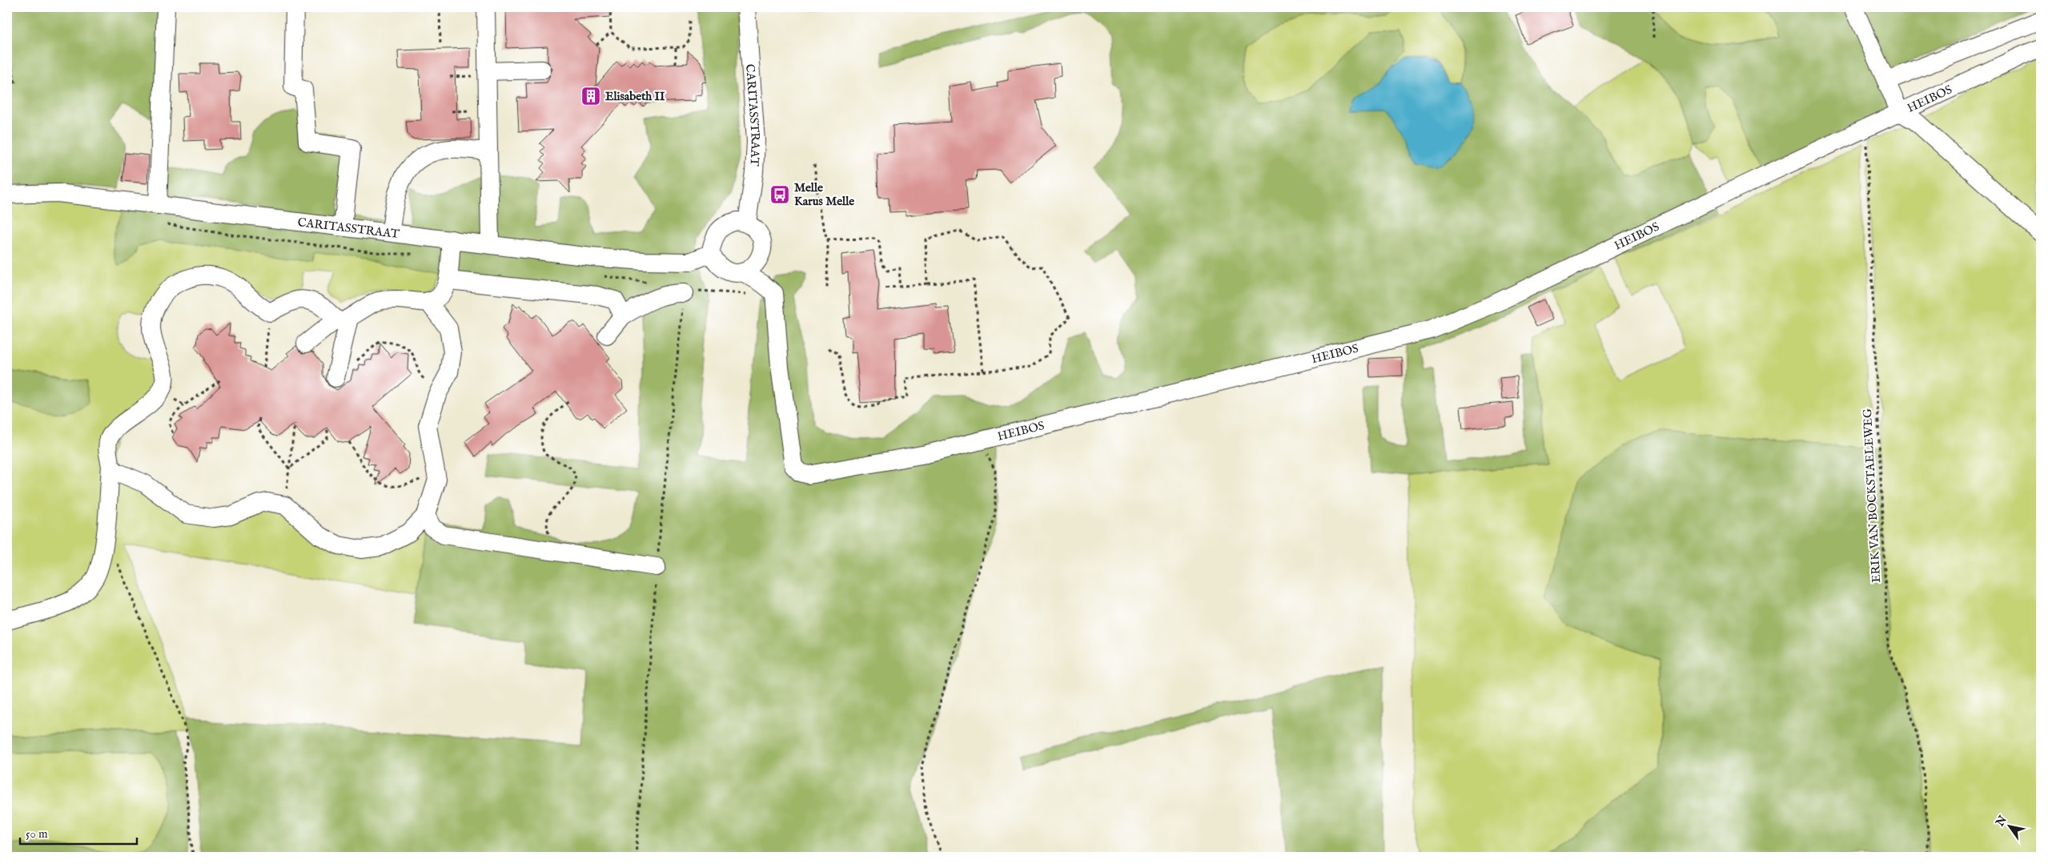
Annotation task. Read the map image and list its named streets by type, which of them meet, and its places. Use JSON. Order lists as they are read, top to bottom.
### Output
{
  "streets": {
    "street": ["HEIBOS", "CARITASSTRAAT"],
    "path": ["ERIK VAN BOCKSTAELEWEG"]
  },
  "crossings": [
    ["HEIBOS", "CARITASSTRAAT"],
    ["HEIBOS", "ERIK VAN BOCKSTAELEWEG"]
  ],
  "places": {
    "building": ["Elisabeth II"],
    "bus stop": ["Melle Karus Melle"]
  },
  "scale_bar": "50 m",
  "north": "top left"
}
